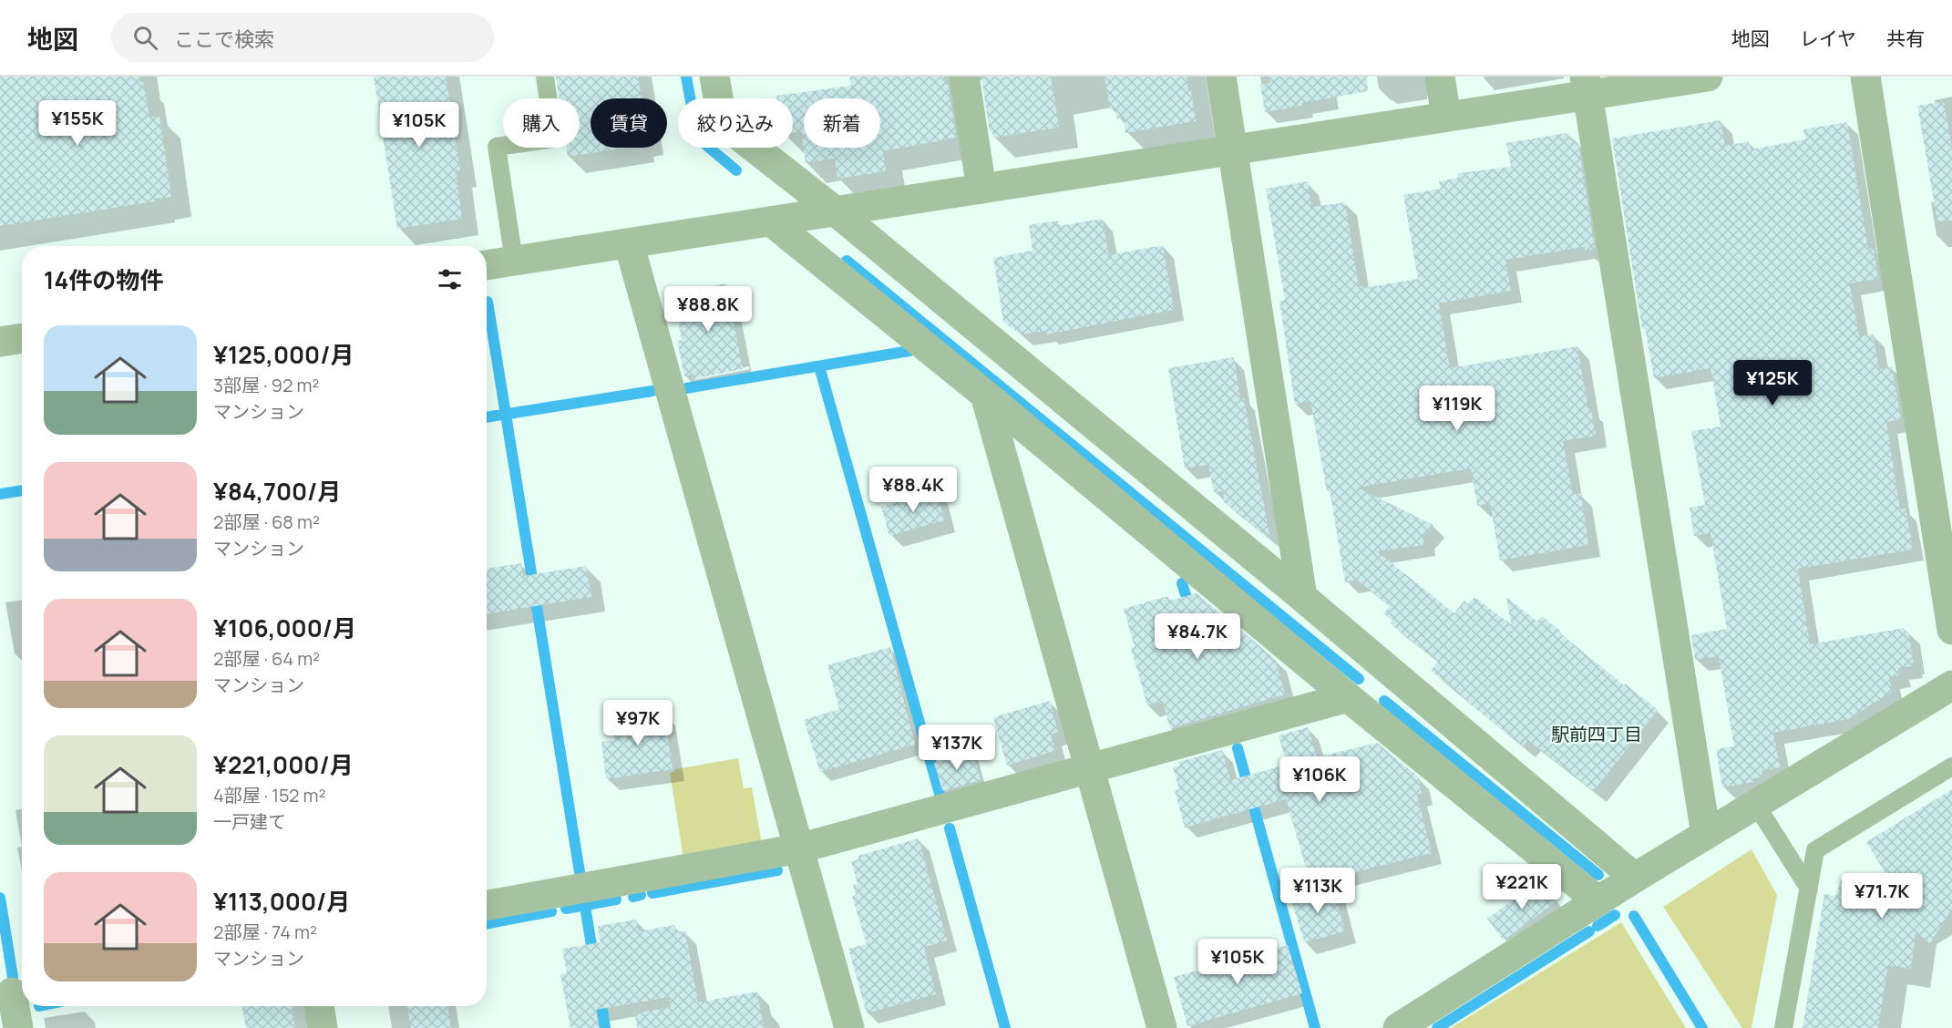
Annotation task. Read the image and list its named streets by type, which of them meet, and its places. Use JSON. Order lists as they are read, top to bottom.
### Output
{
  "districts": ["駅前四丁目"],
  "page": {
    "header": "地図",
    "search": "ここで検索",
    "nav": ["地図", "レイヤ", "共有"],
    "chip": [
      "購入",
      "賃貸",
      "絞り込み",
      "新着"
    ],
    "price": [
      "¥155K",
      "¥105K",
      "¥88.8K",
      "¥125K",
      "¥119K",
      "¥88.4K",
      "¥84.7K",
      "¥97K",
      "¥137K",
      "¥106K",
      "¥221K",
      "¥113K",
      "¥71.7K",
      "¥105K"
    ],
    "heading": "14件の物件",
    "list": [
      {
        "name": "¥125,000/月",
        "note": "3部屋 · 92 m² · マンション"
      },
      {
        "name": "¥84,700/月",
        "note": "2部屋 · 68 m² · マンション"
      },
      {
        "name": "¥106,000/月",
        "note": "2部屋 · 64 m² · マンション"
      },
      {
        "name": "¥221,000/月",
        "note": "4部屋 · 152 m² · 一戸建て"
      },
      {
        "name": "¥113,000/月",
        "note": "2部屋 · 74 m² · マンション"
      }
    ]
  }
}
